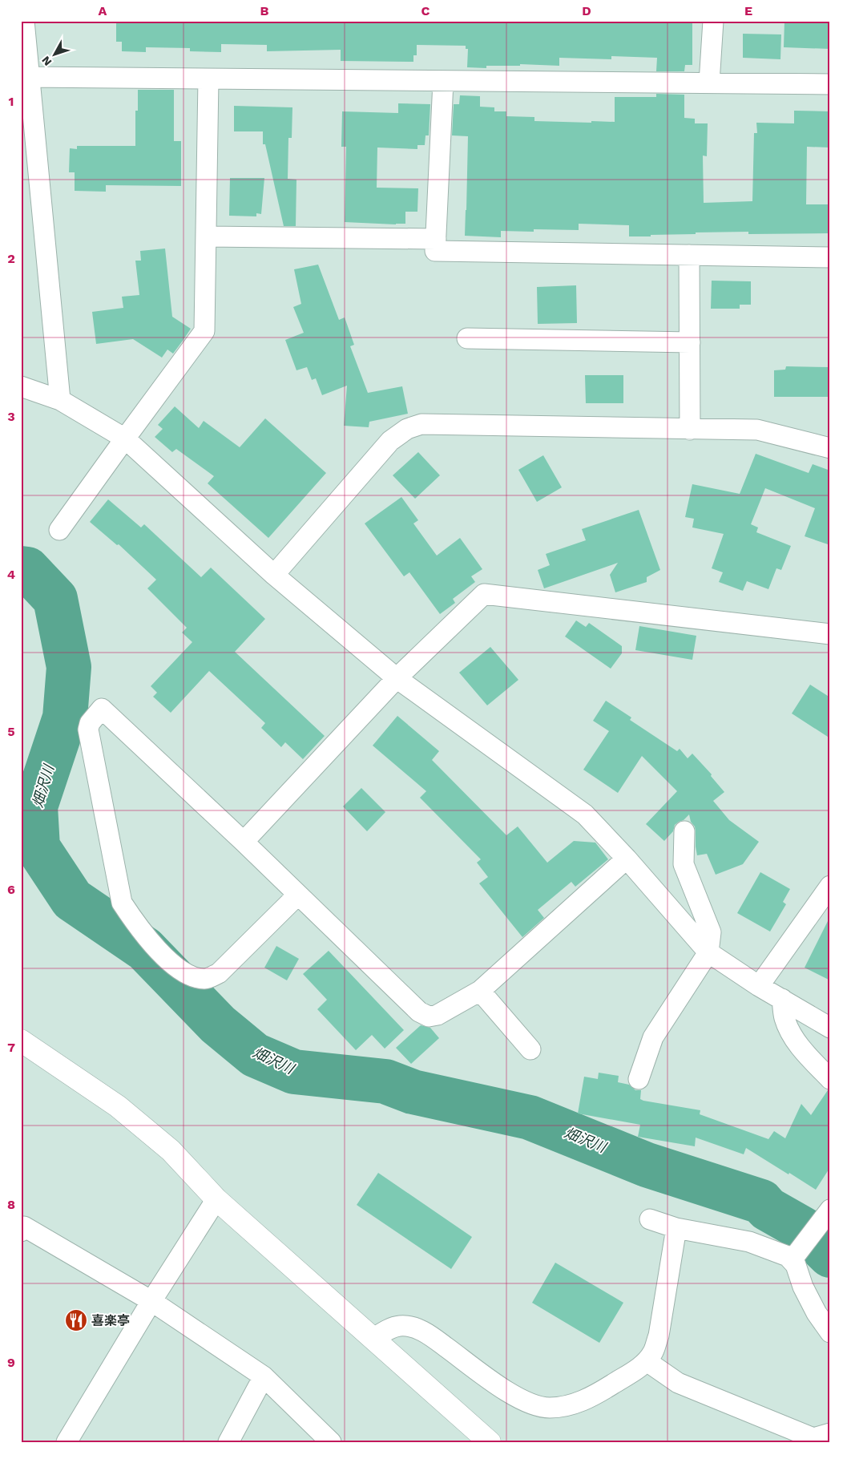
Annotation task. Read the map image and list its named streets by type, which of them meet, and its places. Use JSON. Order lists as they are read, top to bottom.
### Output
{
  "water": ["畑沢川"],
  "places": {
    "restaurant": ["喜楽亭"]
  },
  "north": "bottom left",
  "grid": {
    "columns": [
      "A",
      "B",
      "C",
      "D",
      "E"
    ],
    "rows": [
      "1",
      "2",
      "3",
      "4",
      "5",
      "6",
      "7",
      "8",
      "9"
    ]
  }
}
